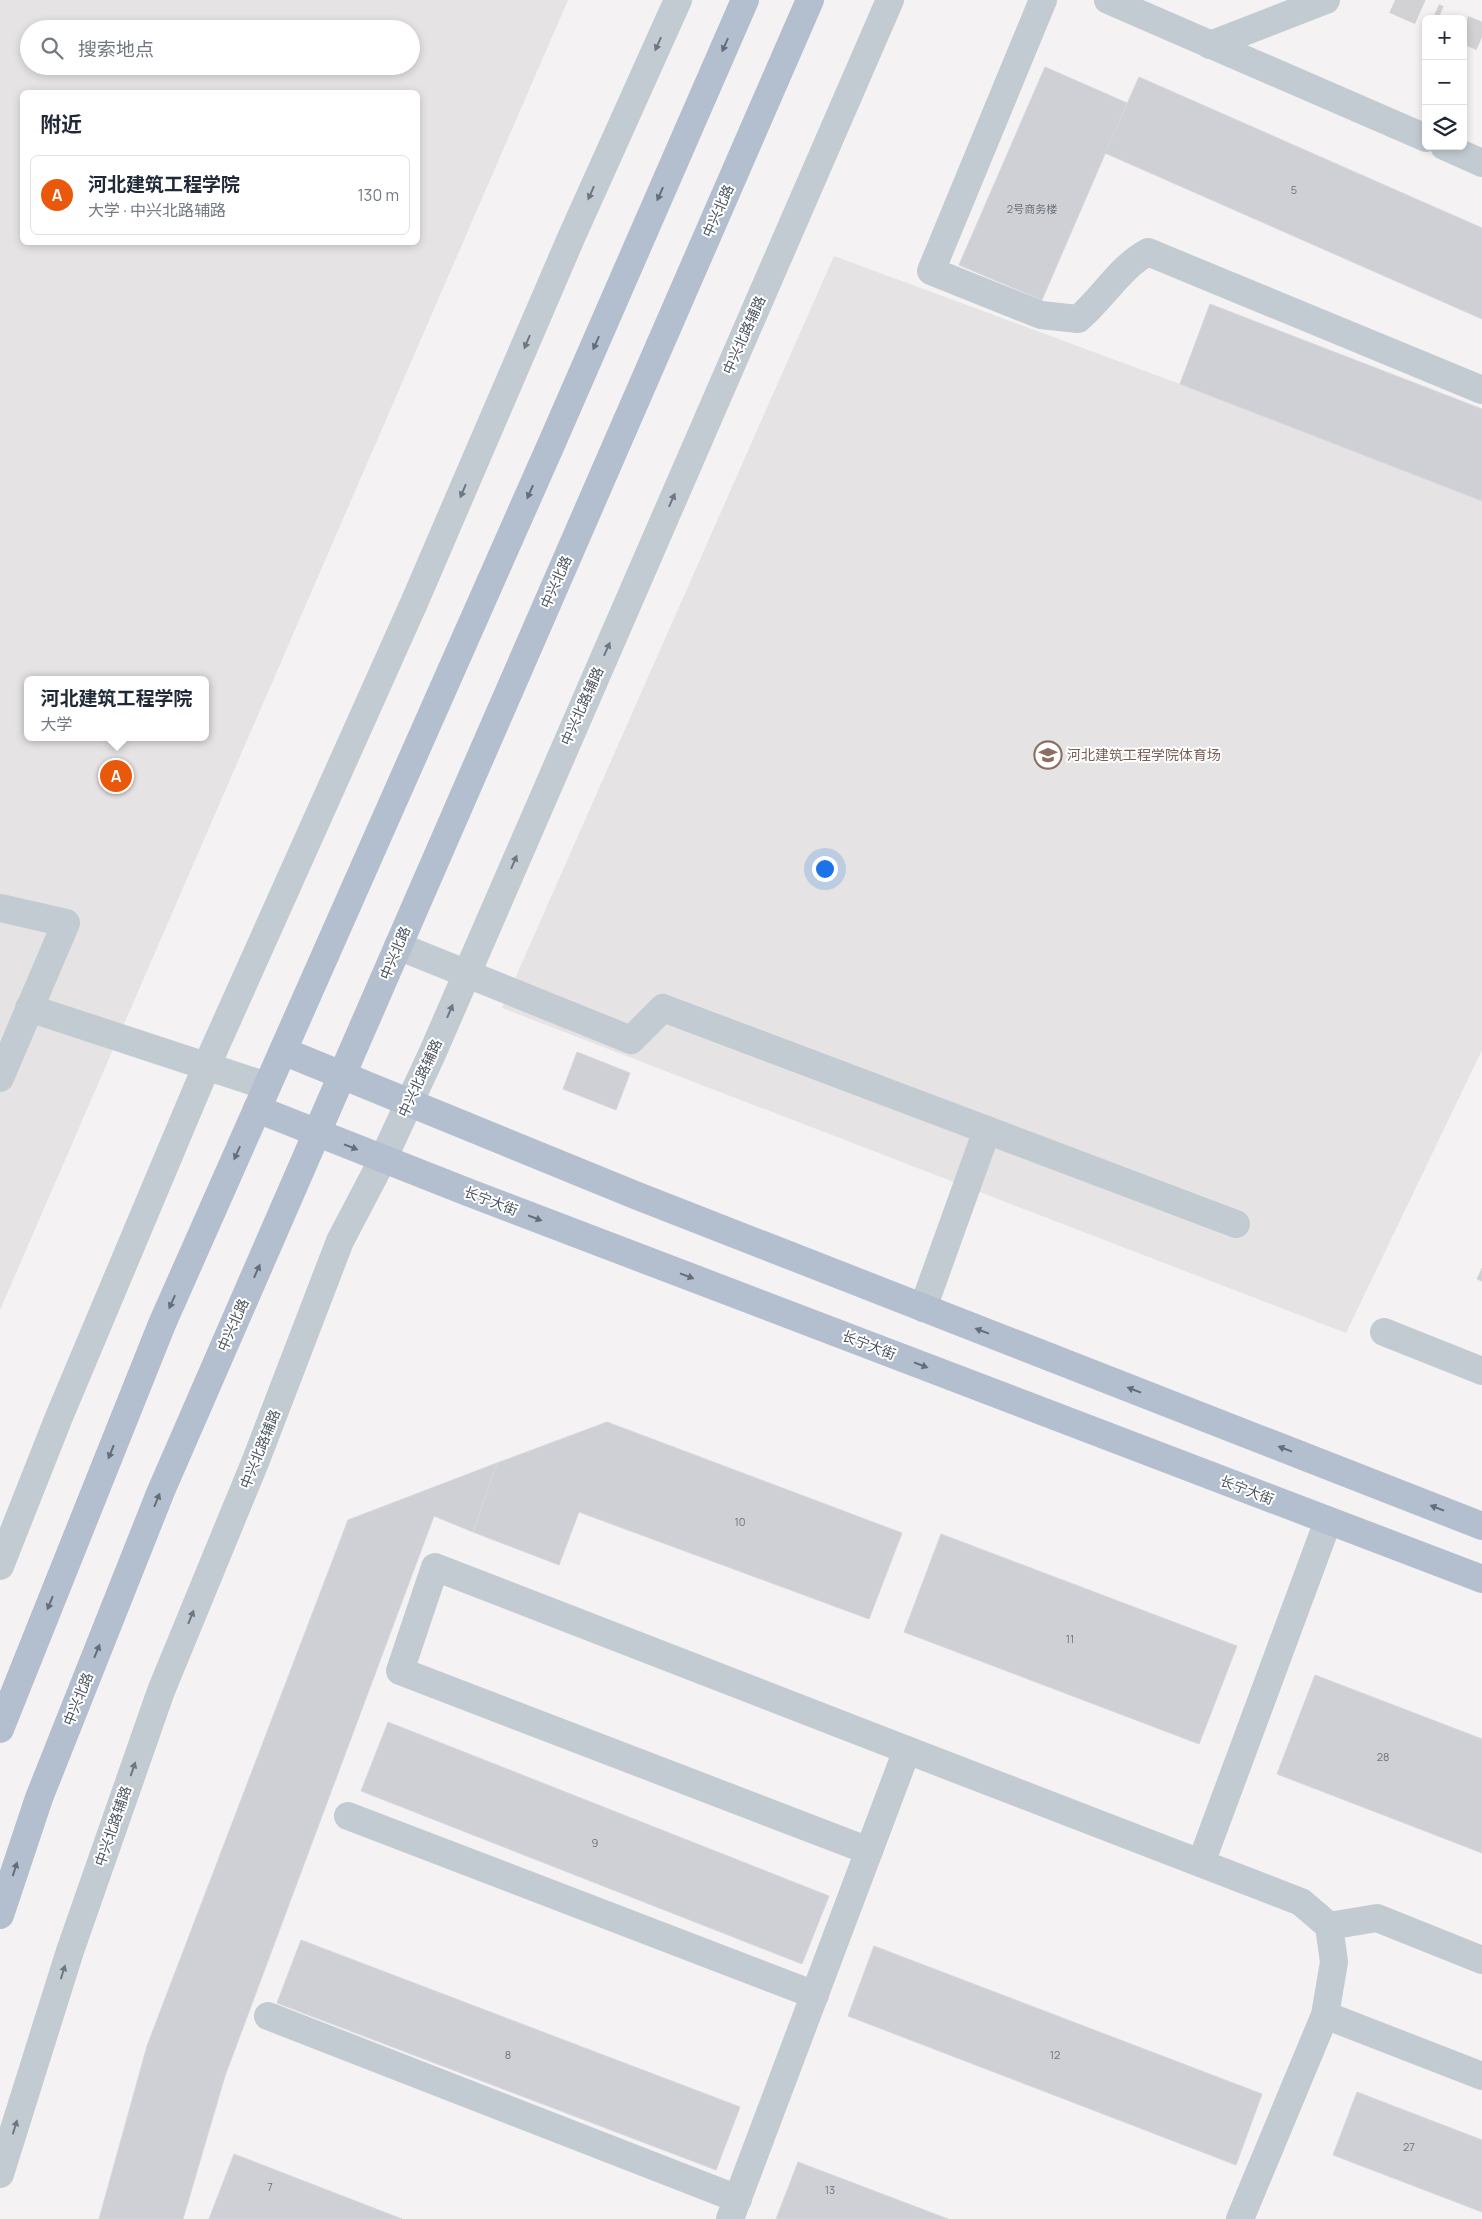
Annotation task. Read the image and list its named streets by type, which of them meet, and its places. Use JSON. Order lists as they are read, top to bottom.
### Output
{
  "streets": {
    "main road": ["中兴北路", "长宁大街"],
    "street": ["中兴北路辅路"]
  },
  "crossings": [
    ["中兴北路", "长宁大街"],
    ["中兴北路辅路", "长宁大街"]
  ],
  "places": {
    "school or university": ["河北建筑工程学院体育场"]
  },
  "house_numbers": [
    "5",
    "2号商务楼",
    "10",
    "11",
    "28",
    "9",
    "8",
    "12",
    "27",
    "7",
    "13"
  ],
  "page": {
    "map_buttons": ["+", "−"],
    "search": "搜索地点",
    "heading": "附近",
    "list": [
      {
        "mark": "A",
        "name": "河北建筑工程学院",
        "note": "大学 · 中兴北路辅路",
        "value": "130 m"
      }
    ],
    "popup": ["河北建筑工程学院", "大学"],
    "pins": "A"
  }
}
